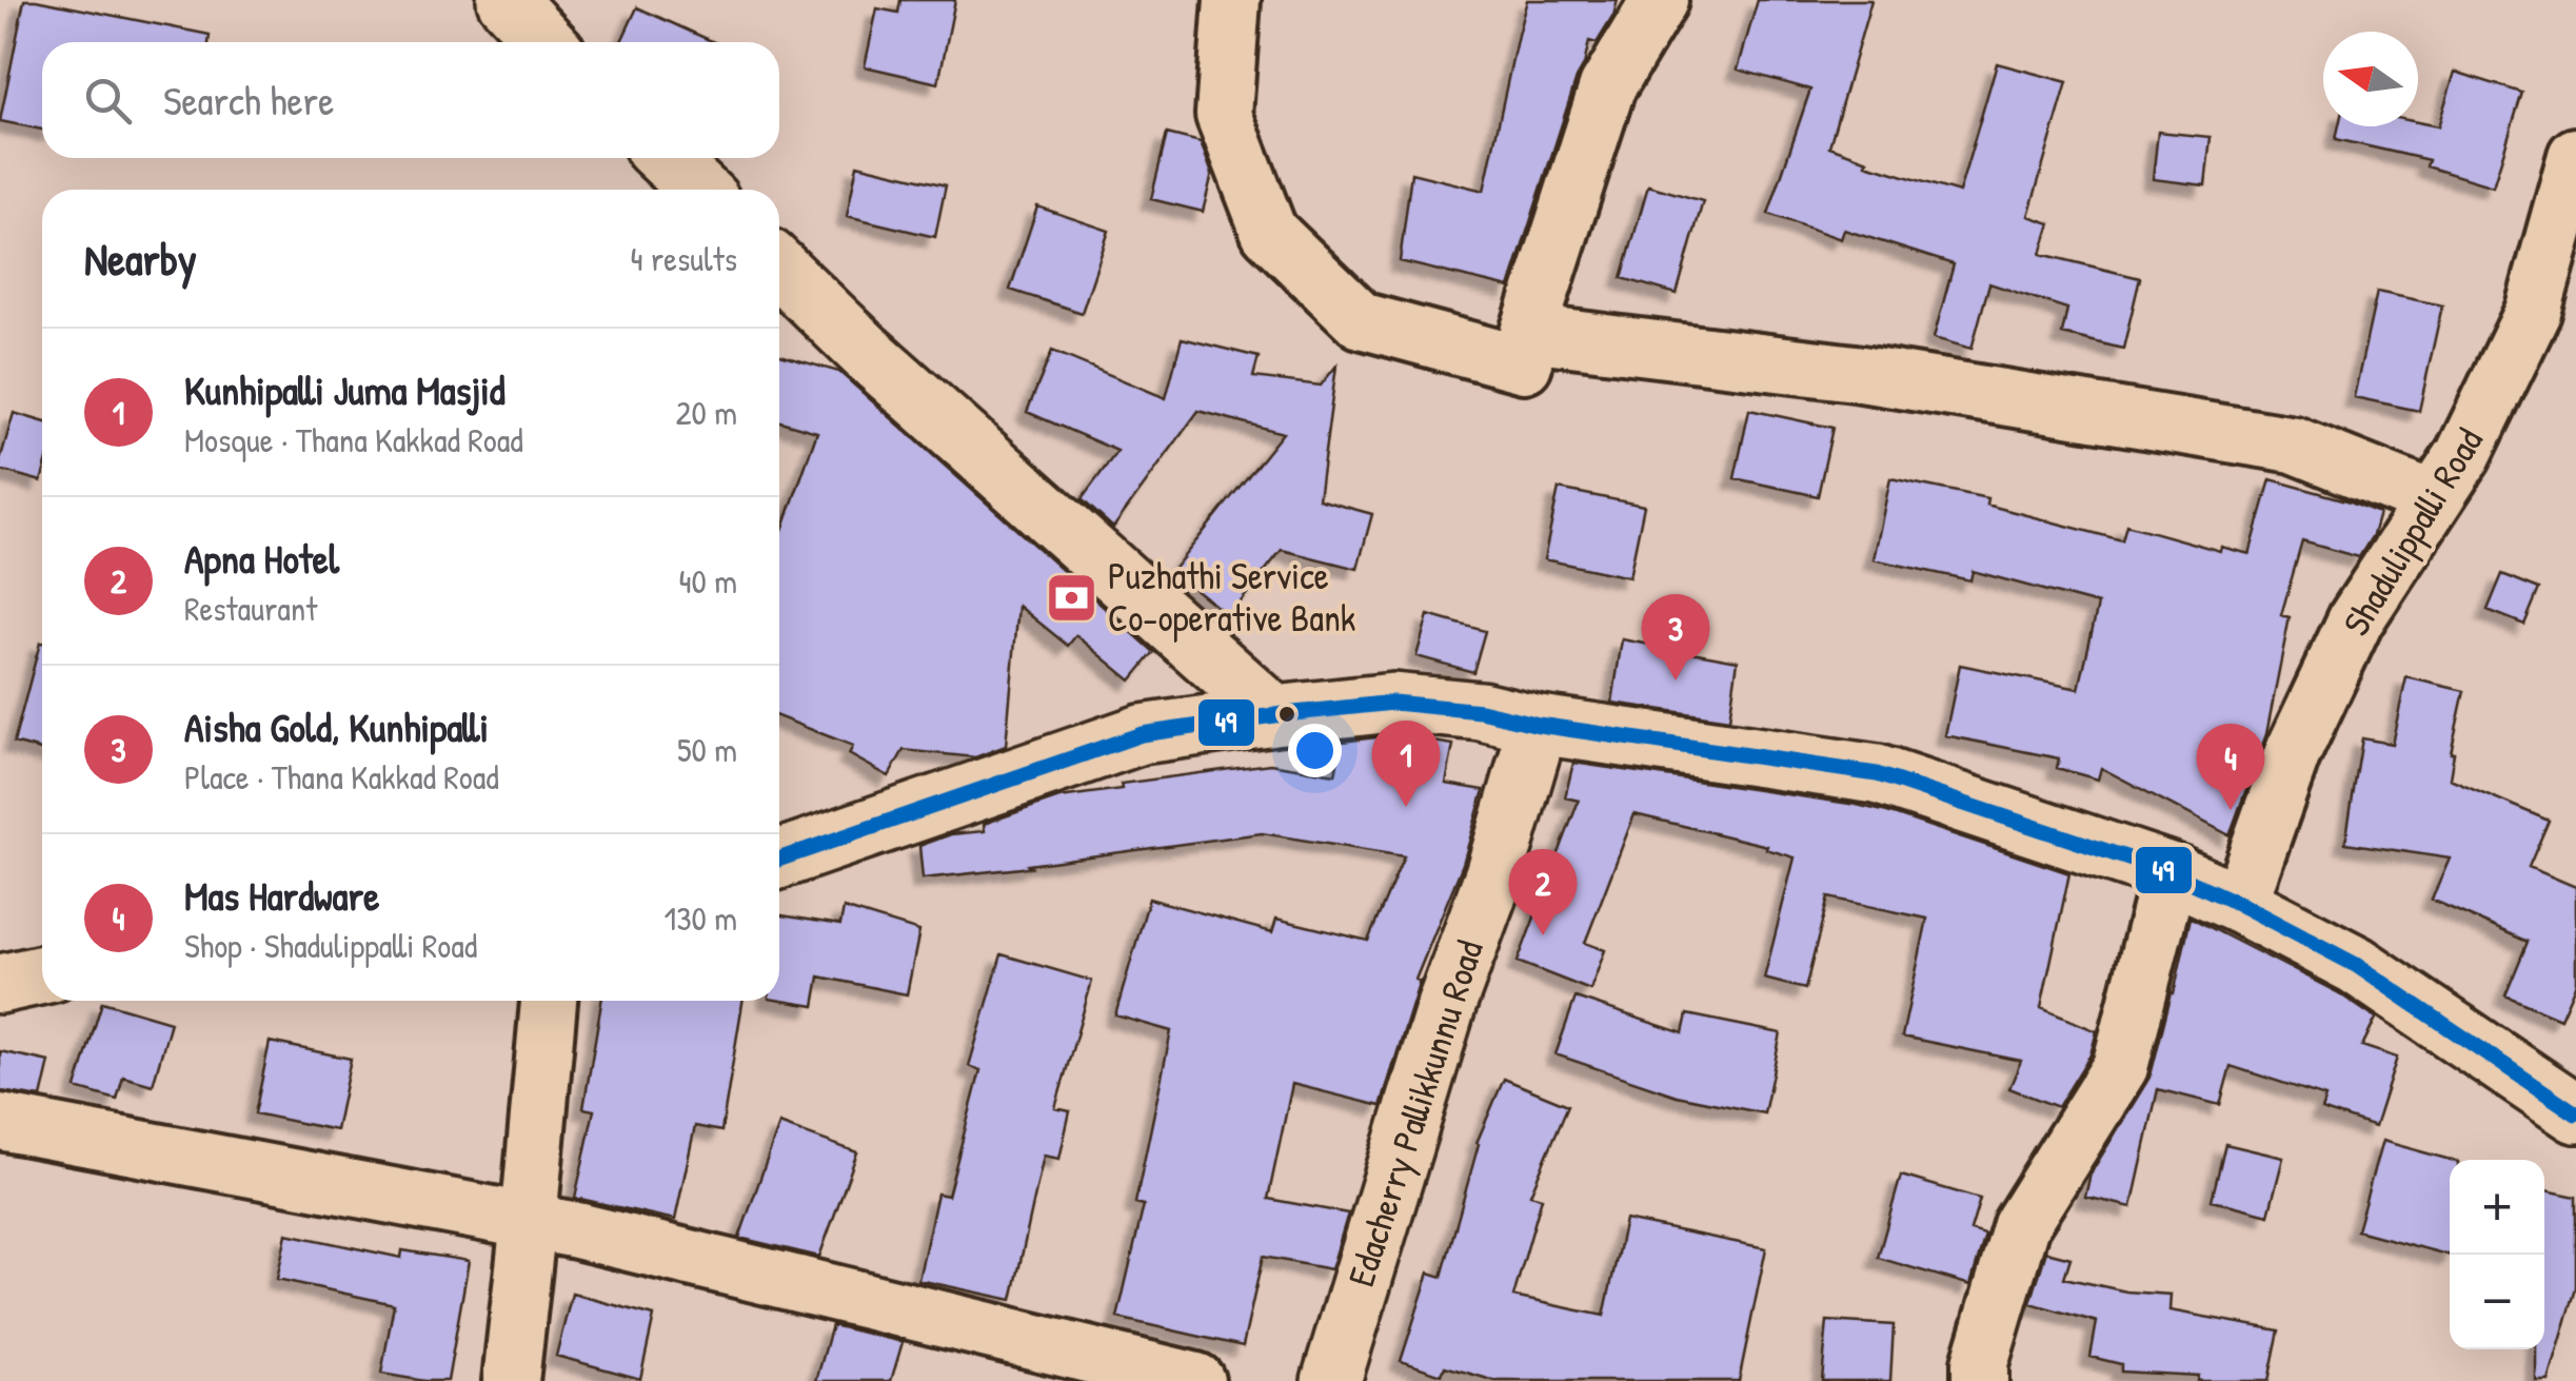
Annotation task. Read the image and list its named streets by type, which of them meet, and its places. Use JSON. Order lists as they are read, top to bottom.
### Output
{
  "streets": {
    "main road": ["Edacherry Pallikkunnu Road"],
    "street": ["Shadulippalli Road"]
  },
  "places": {
    "bank": ["Puzhathi Service Co-operative Bank"]
  },
  "lines": ["transit line 49"],
  "north": "left",
  "page": {
    "search": "Search here",
    "heading": ["Nearby", "4 results"],
    "list": [
      {
        "mark": "1",
        "name": "Kunhipalli Juma Masjid",
        "note": "Mosque · Thana Kakkad Road",
        "value": "20 m"
      },
      {
        "mark": "2",
        "name": "Apna Hotel",
        "note": "Restaurant",
        "value": "40 m"
      },
      {
        "mark": "3",
        "name": "Aisha Gold, Kunhipalli",
        "note": "Place · Thana Kakkad Road",
        "value": "50 m"
      },
      {
        "mark": "4",
        "name": "Mas Hardware",
        "note": "Shop · Shadulippalli Road",
        "value": "130 m"
      }
    ],
    "pins": [
      "3",
      "1",
      "4",
      "2"
    ],
    "map_buttons": ["+", "−"]
  }
}
